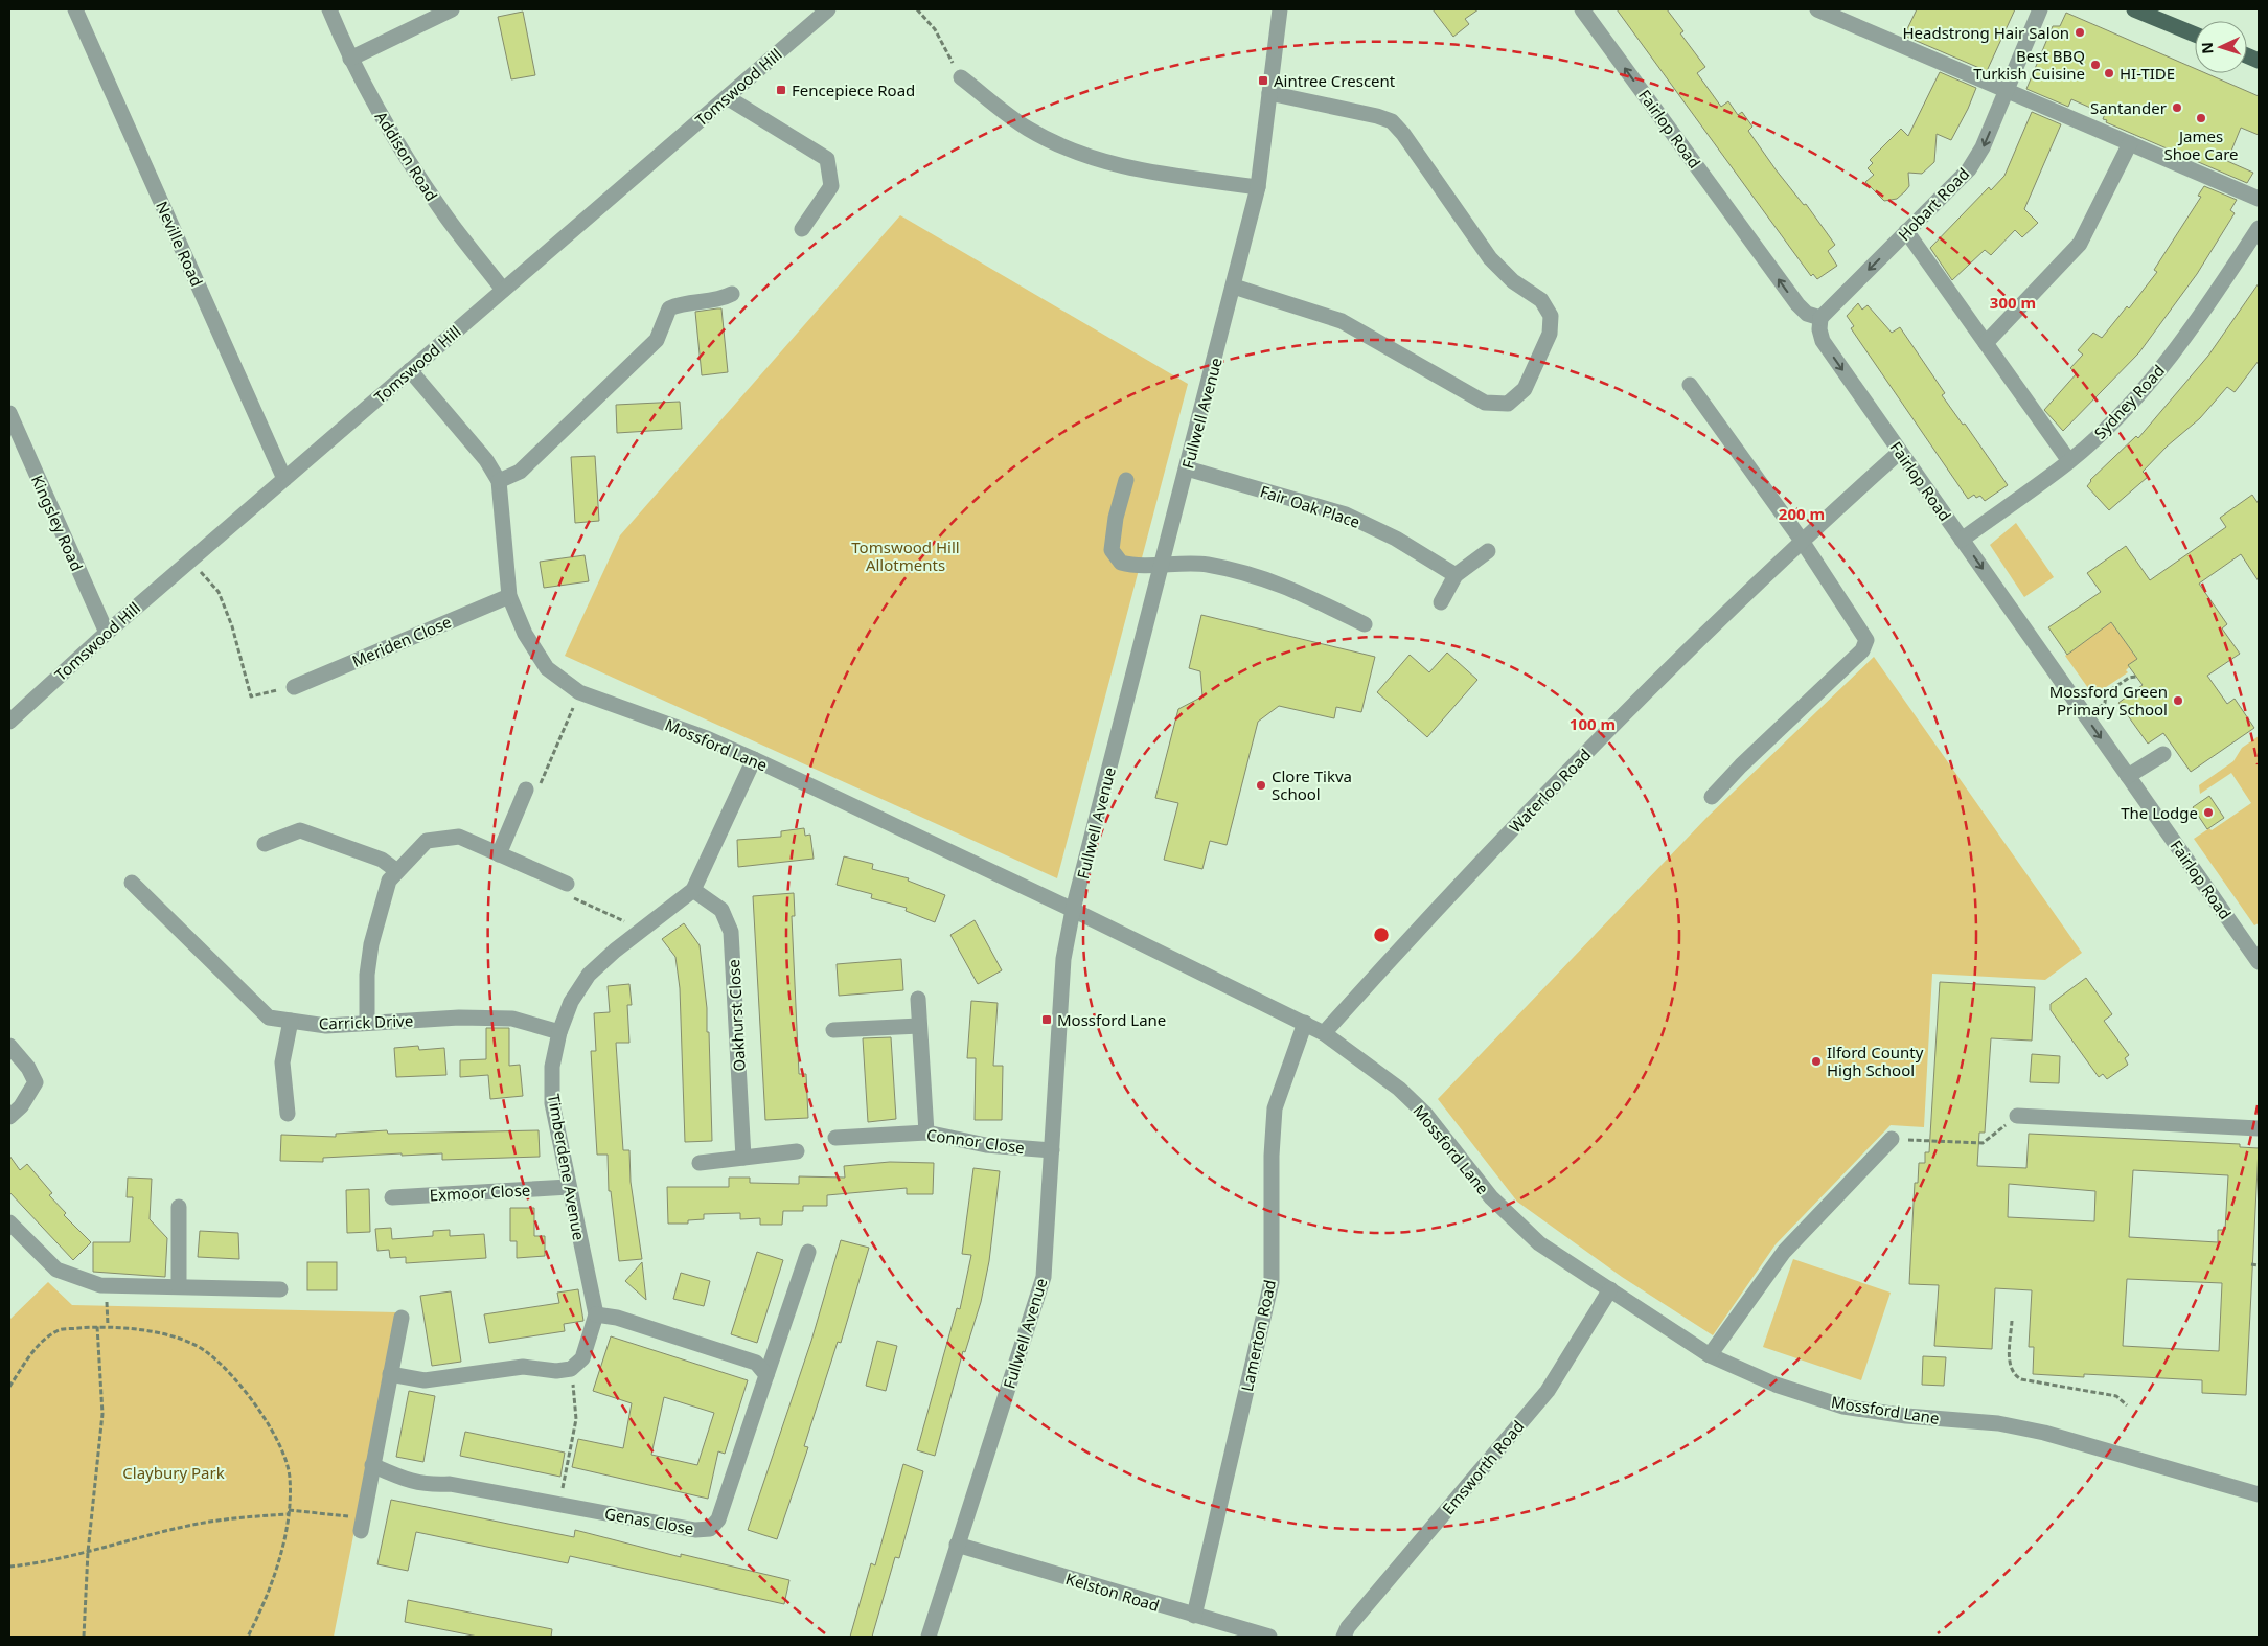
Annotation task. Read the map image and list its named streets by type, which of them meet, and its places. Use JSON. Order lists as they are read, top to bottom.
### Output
{
  "streets": {
    "street": [
      "Tomswood Hill",
      "Fairlop Road",
      "Addison Road",
      "Hobart Road",
      "Neville Road",
      "Sydney Road",
      "Fullwell Avenue",
      "Fair Oak Place",
      "Kingsley Road",
      "Meriden Close",
      "Mossford Lane",
      "Waterloo Road",
      "Oakhurst Close",
      "Carrick Drive",
      "Connor Close",
      "Timberdene Avenue",
      "Exmoor Close",
      "Lamerton Road",
      "Emsworth Road",
      "Genas Close",
      "Kelston Road"
    ]
  },
  "crossings": [
    ["Tomswood Hill", "Addison Road"],
    ["Tomswood Hill", "Neville Road"],
    ["Tomswood Hill", "Kingsley Road"],
    ["Tomswood Hill", "Mossford Lane"],
    ["Fairlop Road", "Hobart Road"],
    ["Fairlop Road", "Sydney Road"],
    ["Fairlop Road", "Waterloo Road"],
    ["Fullwell Avenue", "Fair Oak Place"],
    ["Fullwell Avenue", "Mossford Lane"],
    ["Fullwell Avenue", "Connor Close"],
    ["Fullwell Avenue", "Kelston Road"],
    ["Meriden Close", "Mossford Lane"],
    ["Mossford Lane", "Waterloo Road"],
    ["Mossford Lane", "Timberdene Avenue"],
    ["Mossford Lane", "Lamerton Road"],
    ["Mossford Lane", "Emsworth Road"],
    ["Oakhurst Close", "Timberdene Avenue"],
    ["Carrick Drive", "Timberdene Avenue"],
    ["Timberdene Avenue", "Exmoor Close"],
    ["Lamerton Road", "Kelston Road"]
  ],
  "parks": ["Tomswood Hill Allotments", "Claybury Park"],
  "places": {
    "other": [
      "Headstrong Hair Salon",
      "Best BBQ Turkish Cuisine",
      "HI-TIDE",
      "Santander",
      "James Shoe Care",
      "Mossford Green Primary School",
      "Clore Tikva School",
      "The Lodge",
      "Ilford County High School"
    ],
    "transit": ["Aintree Crescent", "Fencepiece Road", "Mossford Lane"]
  },
  "north": "left",
  "rings": ["300 m", "200 m", "100 m"]
}
